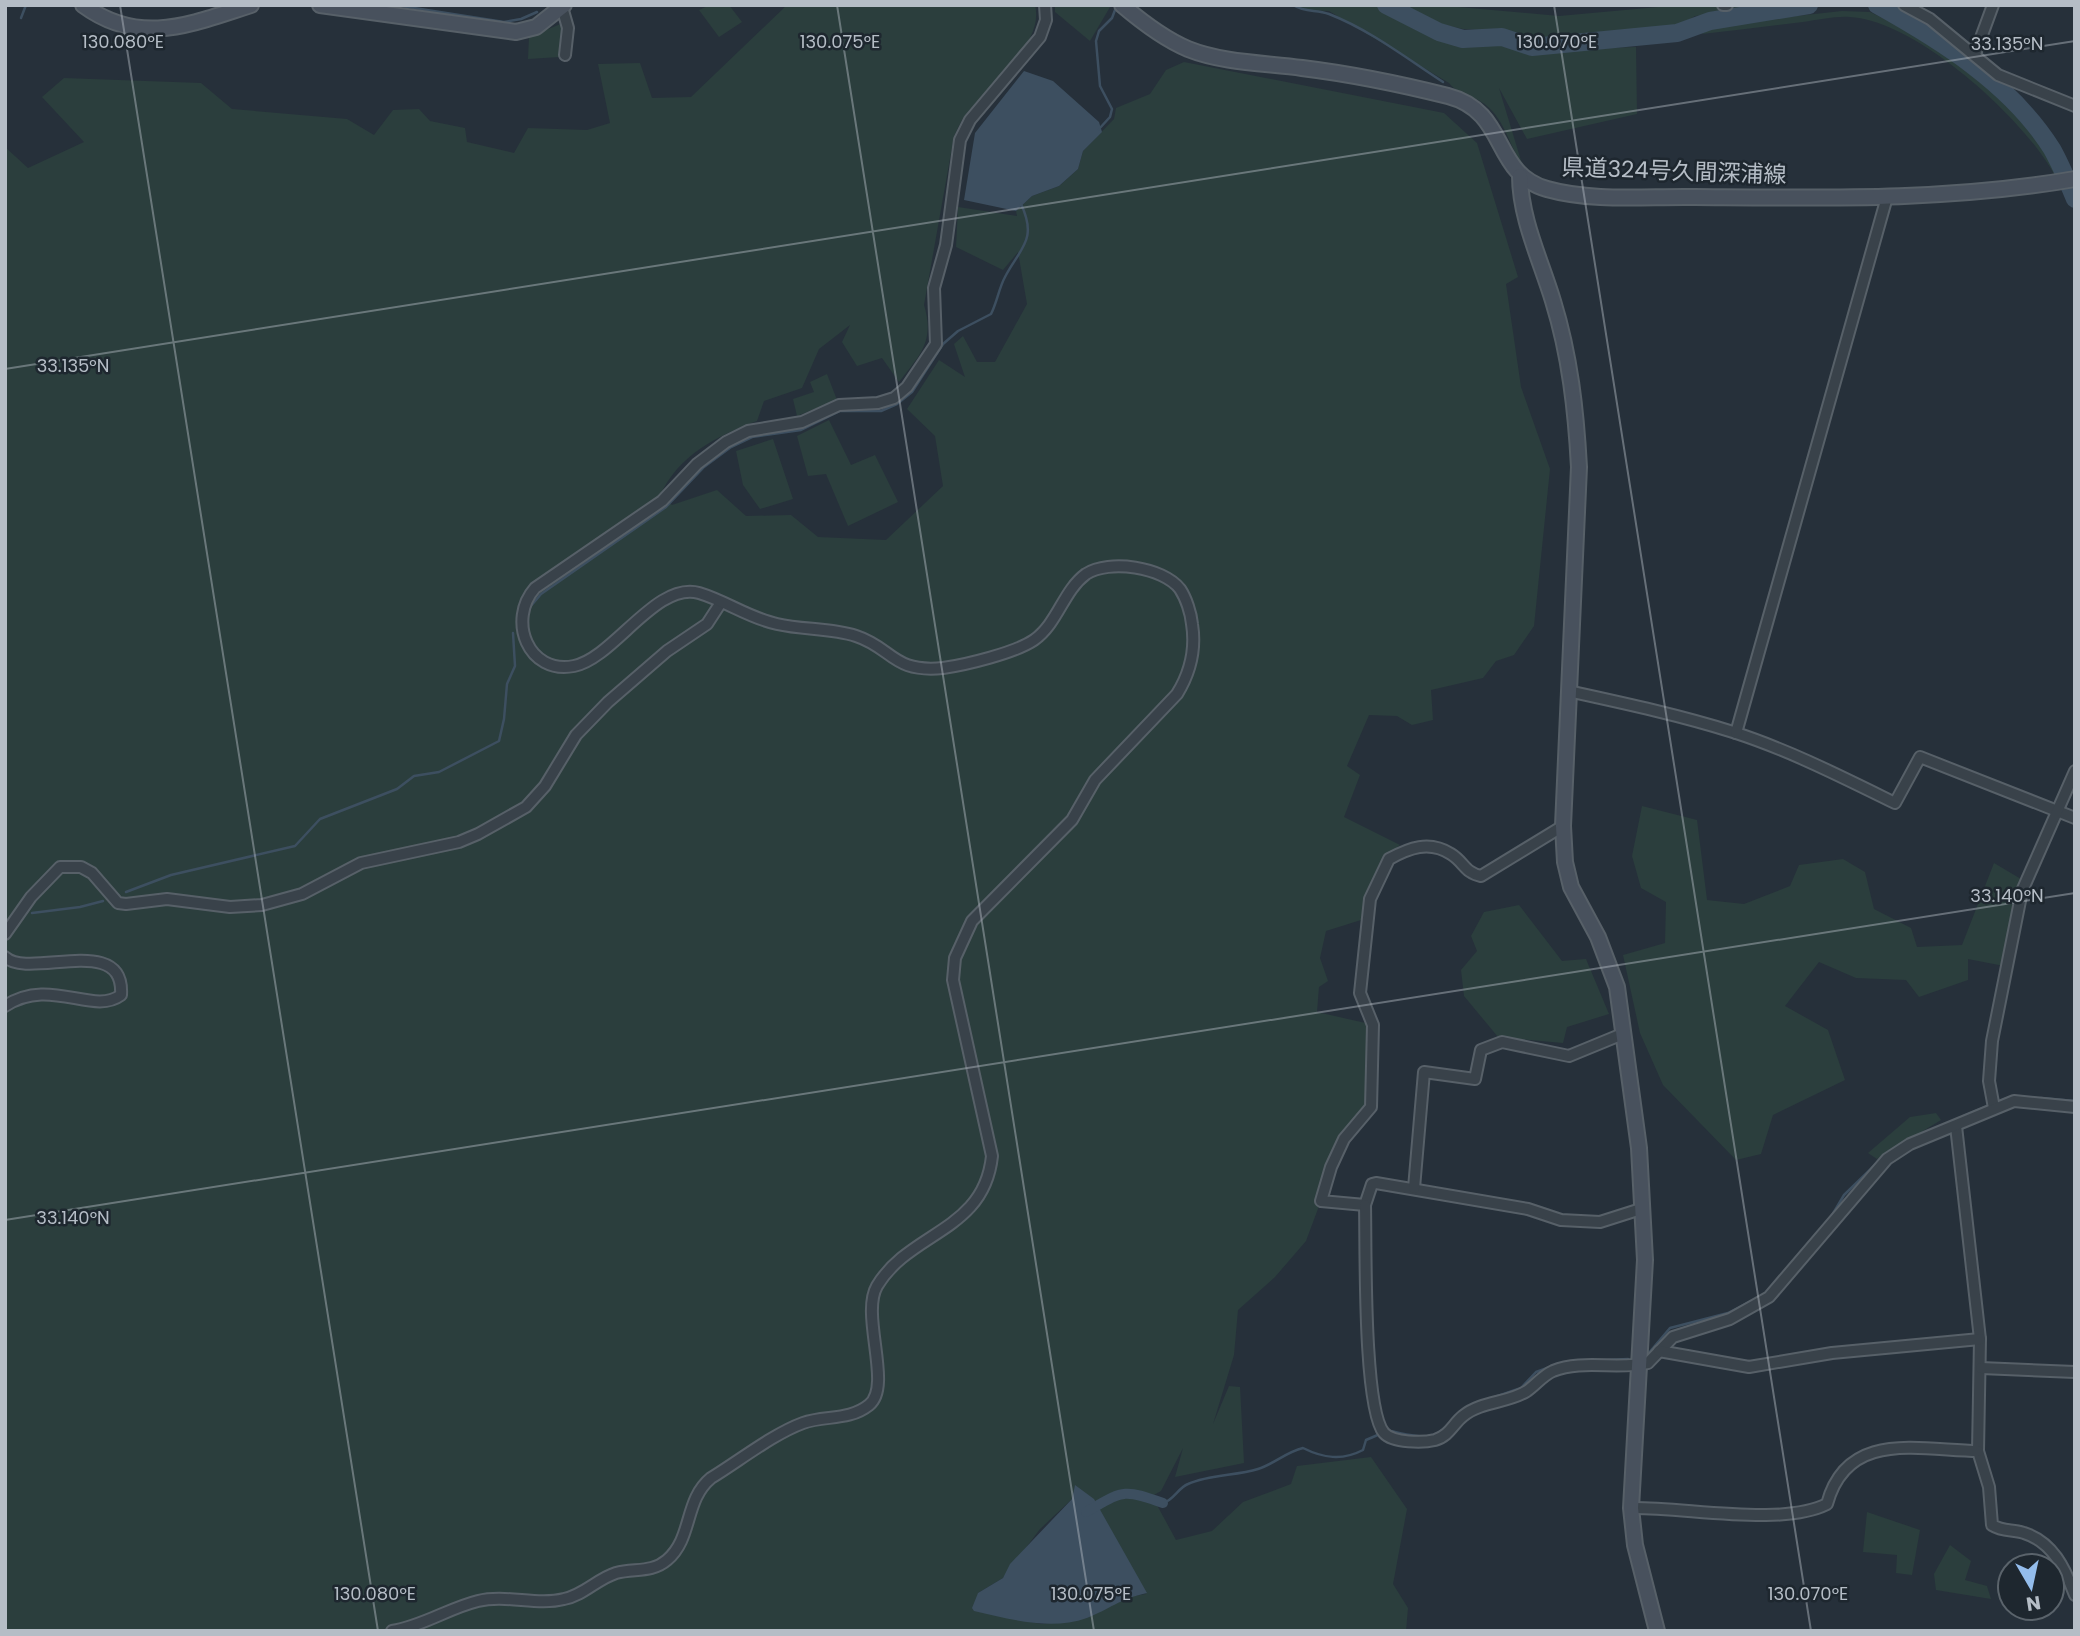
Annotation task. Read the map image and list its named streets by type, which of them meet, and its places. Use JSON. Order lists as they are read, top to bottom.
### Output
{
  "streets": {
    "street": ["県道324号久間深浦線"]
  },
  "north": "bottom",
  "coordinates": [
    "130.080°E",
    "130.075°E",
    "130.070°E",
    "33.135°N",
    "33.140°N"
  ]
}
